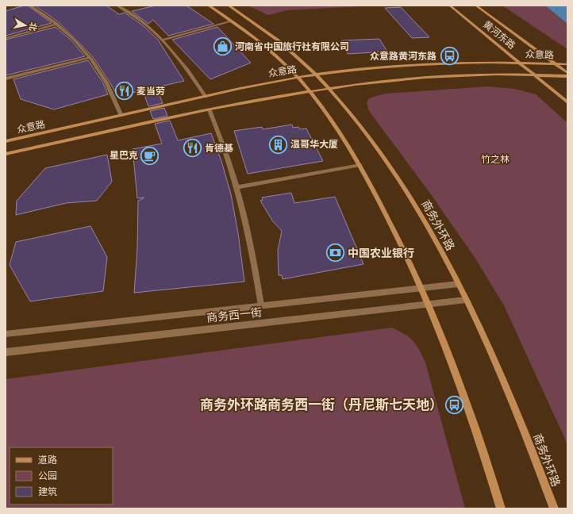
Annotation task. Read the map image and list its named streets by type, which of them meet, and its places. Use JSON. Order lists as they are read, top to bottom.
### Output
{
  "streets": {
    "main road": ["黄河东路", "众意路", "商务外环路"],
    "street": ["商务西一街"]
  },
  "crossings": [
    ["黄河东路", "众意路"],
    ["众意路", "商务外环路"],
    ["商务外环路", "商务西一街"]
  ],
  "parks": ["竹之林"],
  "places": {
    "shop": ["河南省中国旅行社有限公司"],
    "bus stop": ["众意路黄河东路", "商务外环路商务西一街（丹尼斯七天地）"],
    "restaurant": ["麦当劳", "肯德基"],
    "building": ["温哥华大厦"],
    "cafe": ["星巴克"],
    "bank": ["中国农业银行"]
  },
  "legend": ["道路", "公园", "建筑"],
  "north": "right"
}
